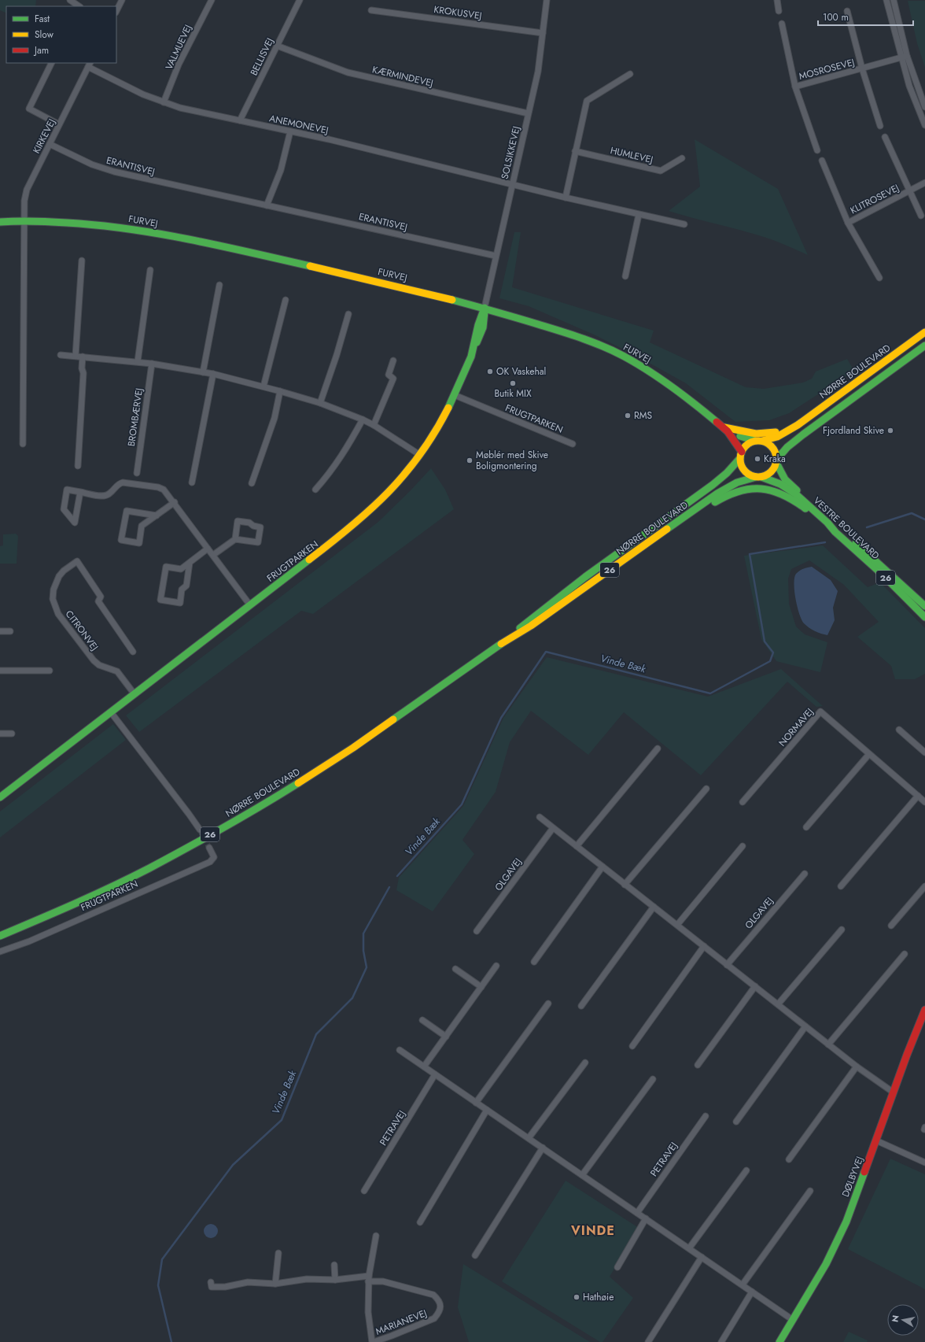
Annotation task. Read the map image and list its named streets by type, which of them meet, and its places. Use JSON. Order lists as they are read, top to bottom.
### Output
{
  "streets": {
    "main road": [
      "FURVEJ",
      "NØRRE BOULEVARD",
      "FRUGTPARKEN",
      "VESTRE BOULEVARD",
      "26",
      "DØLBYVEJ"
    ],
    "street": [
      "KROKUSVEJ",
      "VALMUEVEJ",
      "BELLISVEJ",
      "MOSROSEVEJ",
      "KÆRMINDEVEJ",
      "ANEMONEVEJ",
      "KIRKEVEJ",
      "SOLSIKKEVEJ",
      "HUMLEVEJ",
      "ERANTISVEJ",
      "KLITROSEVEJ",
      "BROMBÆRVEJ",
      "CITRONVEJ",
      "NORMAVEJ",
      "OLGAVEJ",
      "PETRAVEJ",
      "MARIANEVEJ"
    ]
  },
  "crossings": [
    ["KROKUSVEJ", "SOLSIKKEVEJ"],
    ["VALMUEVEJ", "ANEMONEVEJ"],
    ["BELLISVEJ", "KÆRMINDEVEJ"],
    ["BELLISVEJ", "ANEMONEVEJ"],
    ["KÆRMINDEVEJ", "SOLSIKKEVEJ"],
    ["ANEMONEVEJ", "KIRKEVEJ"],
    ["ANEMONEVEJ", "SOLSIKKEVEJ"],
    ["KIRKEVEJ", "ERANTISVEJ"],
    ["KIRKEVEJ", "FURVEJ"],
    ["SOLSIKKEVEJ", "ERANTISVEJ"],
    ["SOLSIKKEVEJ", "FURVEJ"],
    ["SOLSIKKEVEJ", "FRUGTPARKEN"],
    ["FURVEJ", "NØRRE BOULEVARD"],
    ["FURVEJ", "FRUGTPARKEN"],
    ["FURVEJ", "VESTRE BOULEVARD"],
    ["FURVEJ", "26"],
    ["NØRRE BOULEVARD", "VESTRE BOULEVARD"],
    ["NØRRE BOULEVARD", "26"],
    ["FRUGTPARKEN", "CITRONVEJ"],
    ["VESTRE BOULEVARD", "26"]
  ],
  "districts": ["VINDE"],
  "water": ["Vinde Bæk"],
  "places": [
    "OK Vaskehal",
    "Butik MIX",
    "RMS",
    "Fjordland Skive",
    "Kraka",
    "Møblér med Skive Boligmontering",
    "Hathøie"
  ],
  "legend": ["Fast", "Slow", "Jam"],
  "scale_bar": "100 m",
  "north": "left"
}
